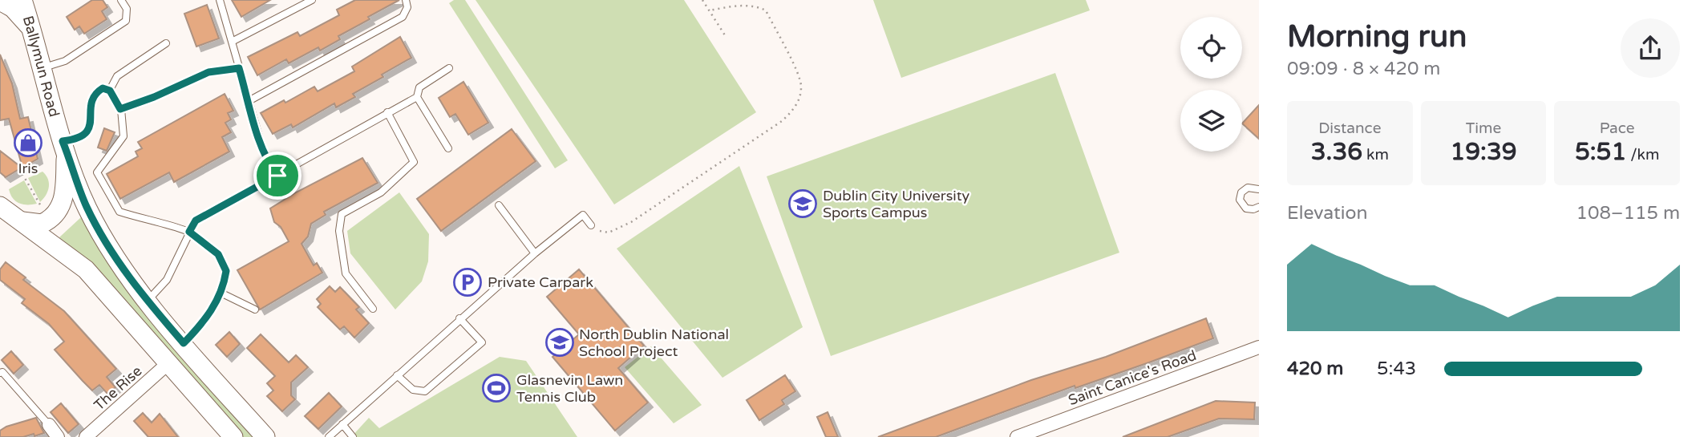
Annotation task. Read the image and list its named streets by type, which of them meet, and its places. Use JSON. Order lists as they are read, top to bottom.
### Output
{
  "streets": {
    "main road": ["Ballymun Road"],
    "street": ["Saint Canice's Road", "The Rise"]
  },
  "places": {
    "shop": ["Iris"],
    "school or university": ["Dublin City University Sports Campus", "North Dublin National School Project"],
    "parking": ["Private Carpark"],
    "sports": ["Glasnevin Lawn Tennis Club"]
  },
  "page": {
    "heading": ["Morning run", "09:09 · 8 × 420 m"],
    "stats": [
      ["Distance", "3.36 km"],
      ["Time", "19:39"],
      ["Pace", "5:51 /km"]
    ],
    "chart": ["Elevation", "108–115 m"],
    "list": [
      {
        "name": "420 m",
        "note": "5:43"
      }
    ]
  }
}
